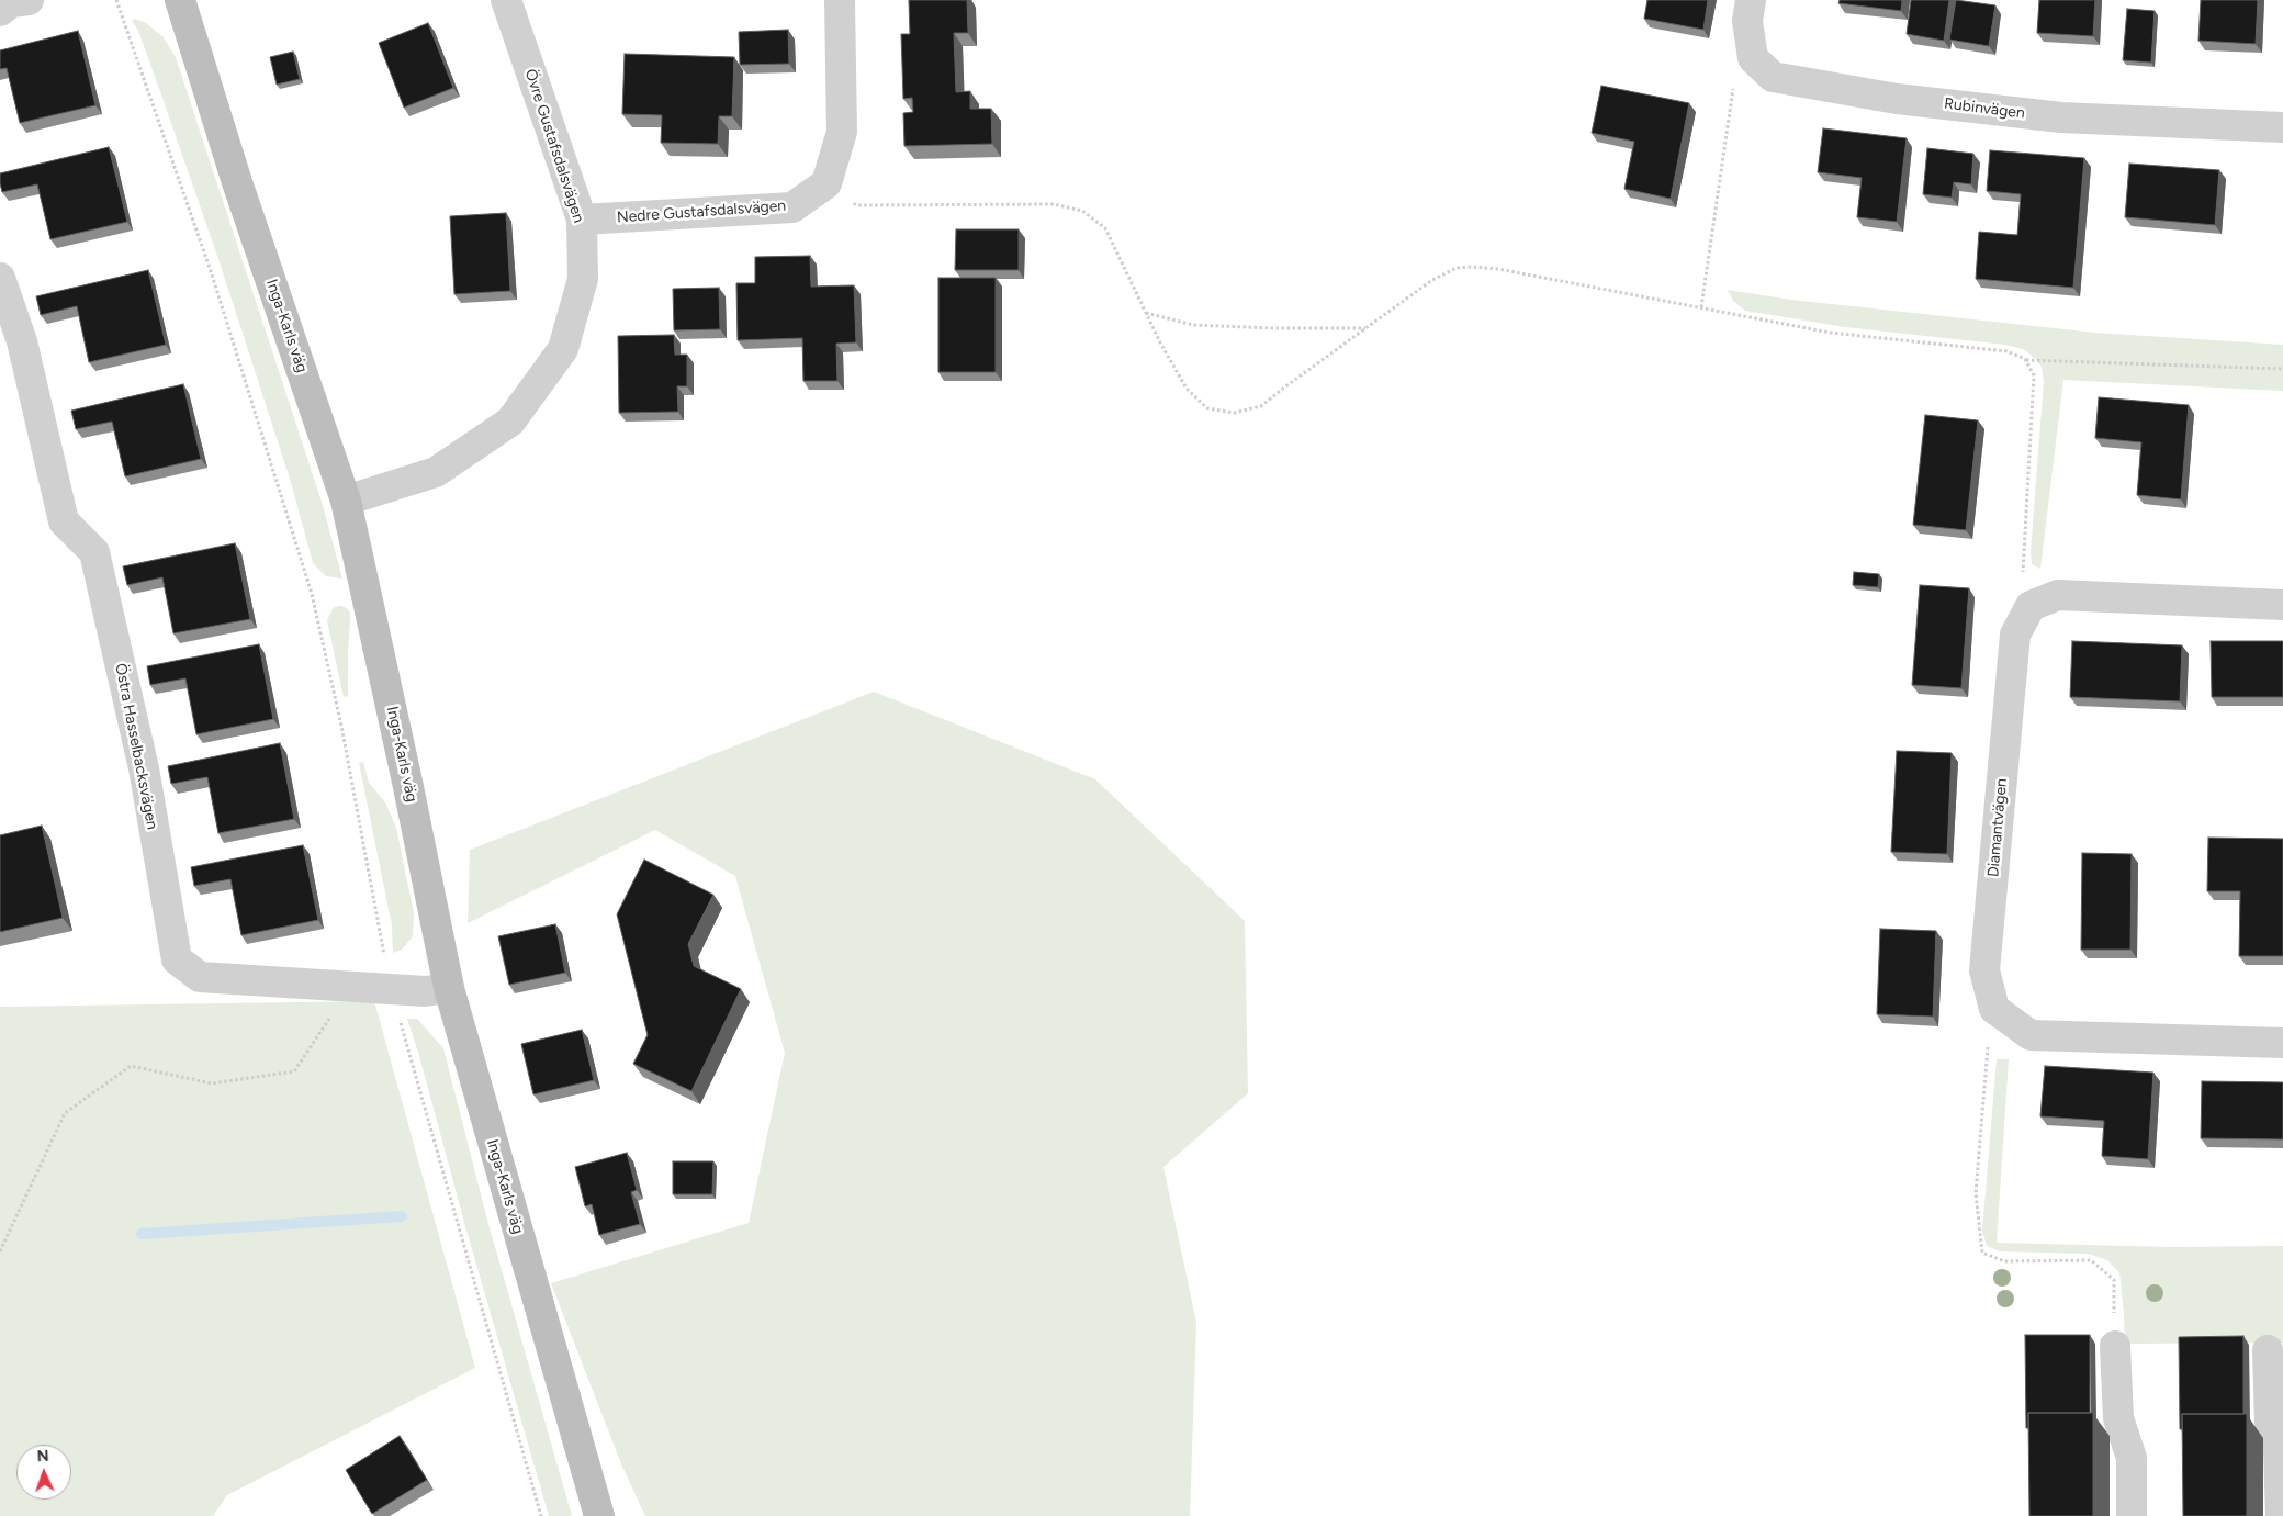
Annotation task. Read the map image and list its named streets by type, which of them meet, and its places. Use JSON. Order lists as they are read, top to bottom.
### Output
{
  "streets": {
    "street": [
      "Rubinvägen",
      "Övre Gustafsdalsvägen",
      "Nedre Gustafsdalsvägen",
      "Inga-Karls väg",
      "Östra Hasselbacksvägen",
      "Diamantvägen"
    ]
  },
  "crossings": [
    ["Övre Gustafsdalsvägen", "Nedre Gustafsdalsvägen"],
    ["Övre Gustafsdalsvägen", "Inga-Karls väg"],
    ["Inga-Karls väg", "Östra Hasselbacksvägen"]
  ],
  "north": "top"
}
